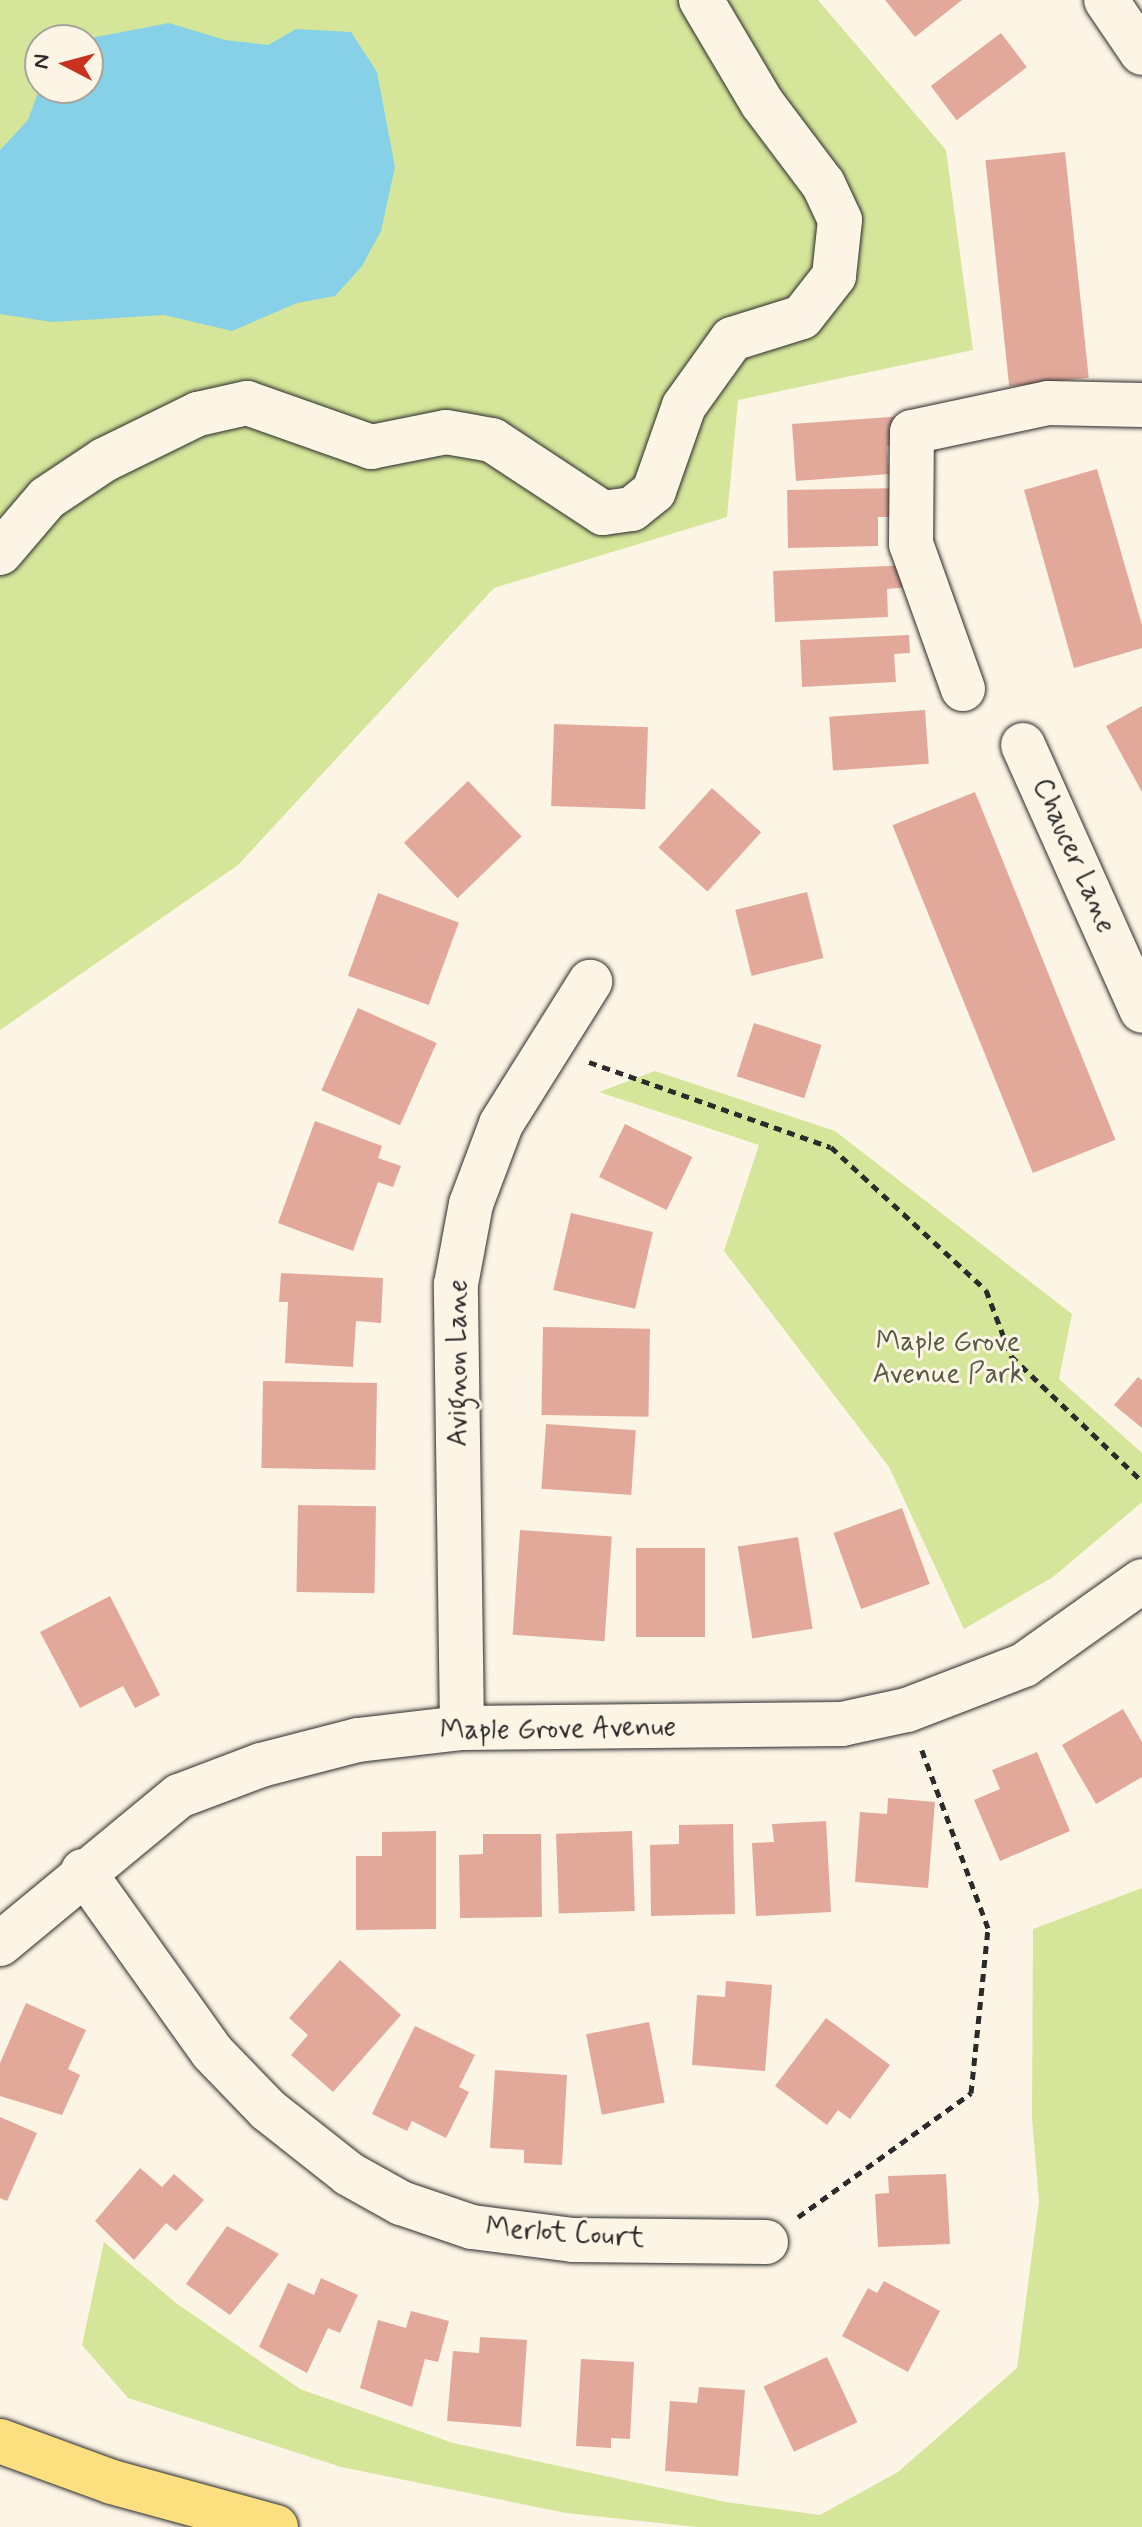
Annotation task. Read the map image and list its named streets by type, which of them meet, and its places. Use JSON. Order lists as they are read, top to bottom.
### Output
{
  "streets": {
    "street": [
      "Chaucer Lane",
      "Avignon Lane",
      "Maple Grove Avenue",
      "Merlot Court"
    ]
  },
  "crossings": [
    ["Avignon Lane", "Maple Grove Avenue"],
    ["Maple Grove Avenue", "Merlot Court"]
  ],
  "parks": ["Maple Grove Avenue Park"],
  "north": "left"
}
